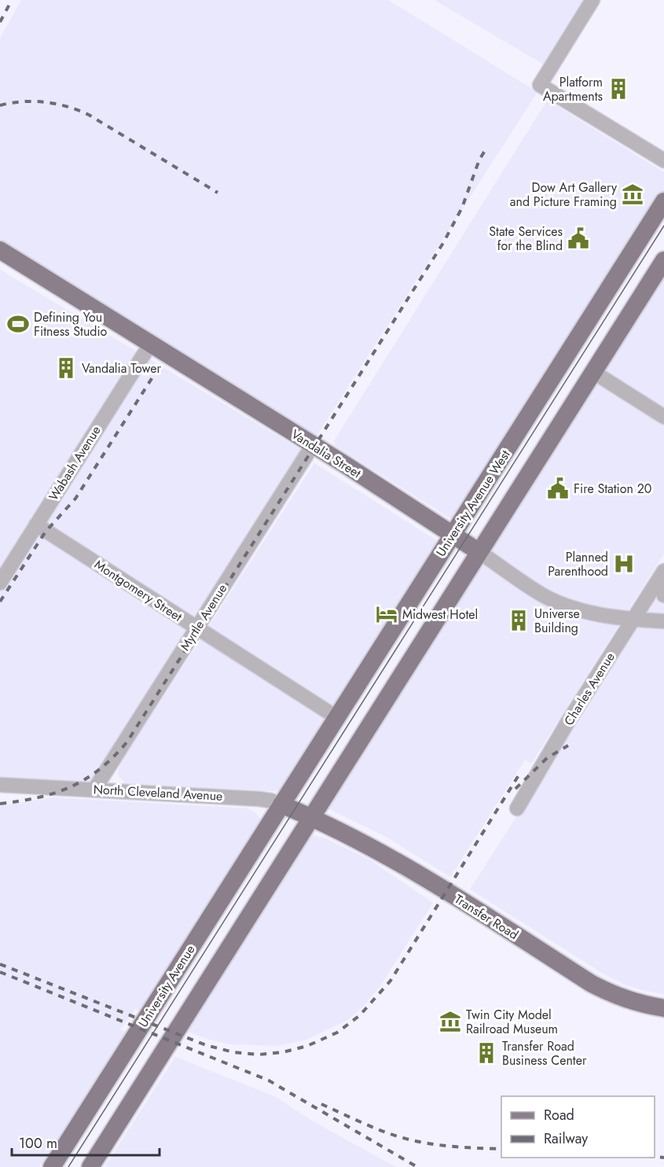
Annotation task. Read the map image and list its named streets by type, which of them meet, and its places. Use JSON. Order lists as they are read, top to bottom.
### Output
{
  "streets": {
    "main road": [
      "Vandalia Street",
      "University Avenue West",
      "North Cleveland Avenue",
      "Transfer Road",
      "University Avenue"
    ],
    "street": [
      "Wabash Avenue",
      "Montgomery Street",
      "Myrtle Avenue",
      "Charles Avenue"
    ]
  },
  "crossings": [
    ["Vandalia Street", "Wabash Avenue"],
    ["Vandalia Street", "University Avenue West"],
    ["Vandalia Street", "Myrtle Avenue"],
    ["Vandalia Street", "Charles Avenue"],
    ["Wabash Avenue", "Montgomery Street"],
    ["University Avenue West", "Montgomery Street"],
    ["University Avenue West", "North Cleveland Avenue"],
    ["University Avenue West", "University Avenue"],
    ["Montgomery Street", "Myrtle Avenue"],
    ["Myrtle Avenue", "North Cleveland Avenue"],
    ["North Cleveland Avenue", "Transfer Road"],
    ["North Cleveland Avenue", "University Avenue"]
  ],
  "places": {
    "building": [
      "Platform Apartments",
      "Vandalia Tower",
      "Universe Building",
      "Transfer Road Business Center"
    ],
    "museum": ["Dow Art Gallery and Picture Framing", "Twin City Model Railroad Museum"],
    "public building": ["State Services for the Blind", "Fire Station 20"],
    "sports": ["Defining You Fitness Studio"],
    "hospital": ["Planned Parenthood"],
    "hotel": ["Midwest Hotel"]
  },
  "legend": ["Road", "Railway"],
  "scale_bar": "100 m"
}
